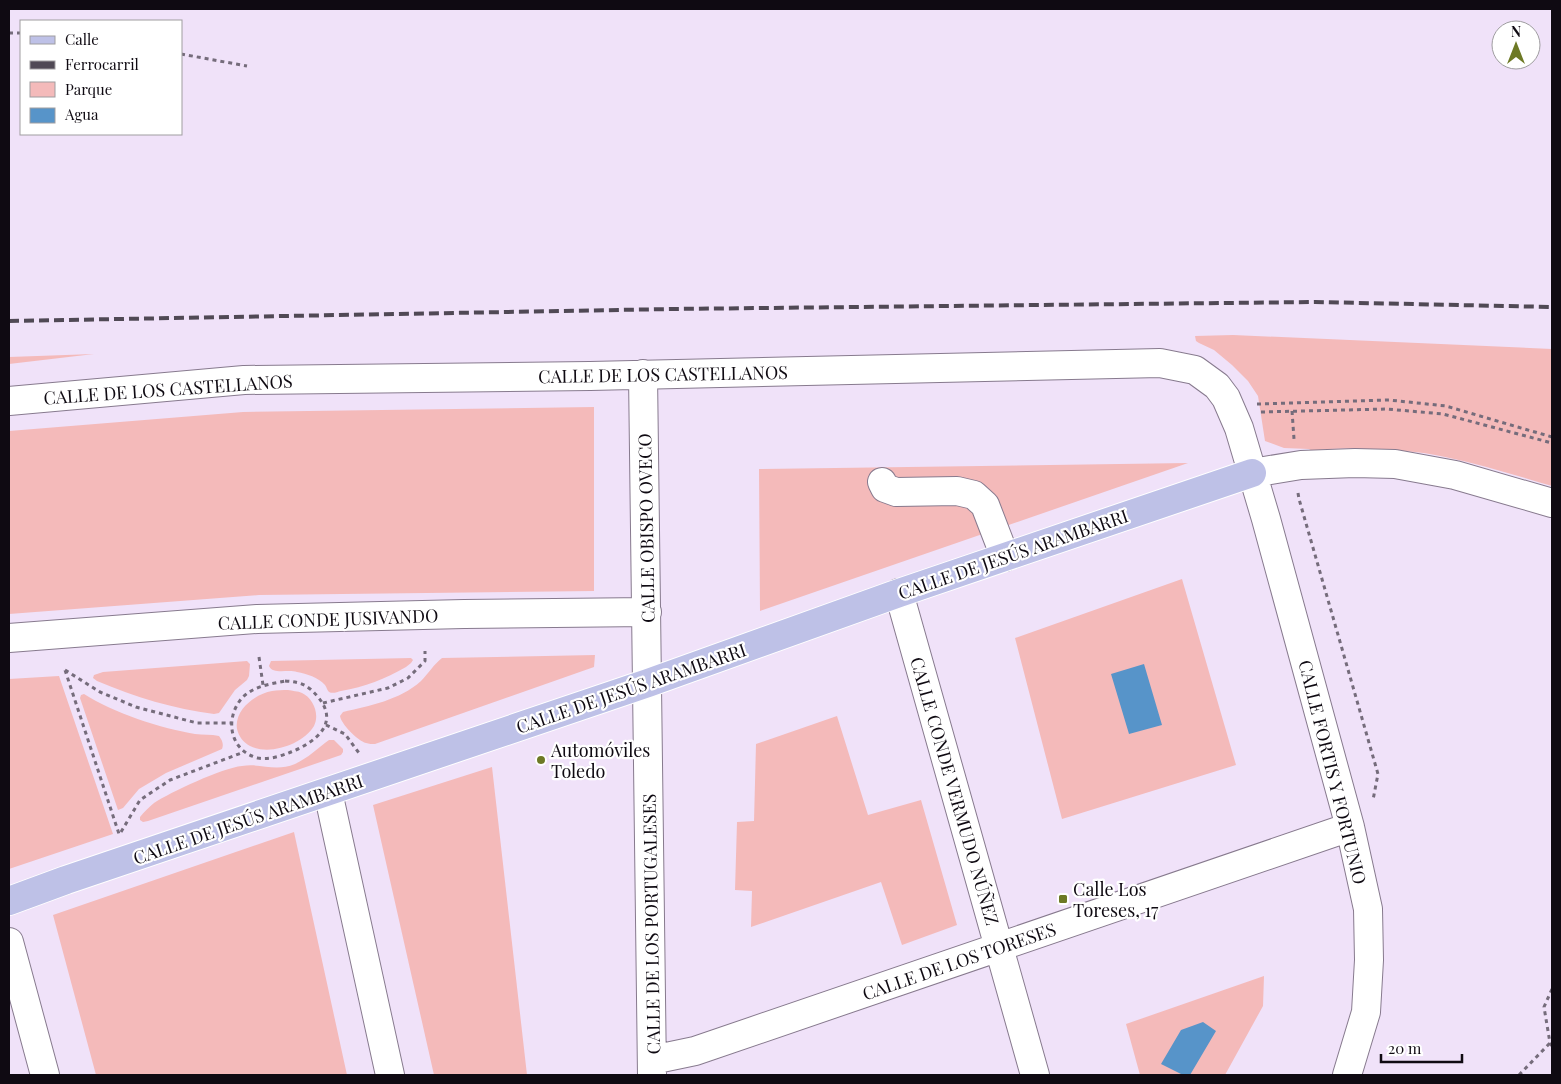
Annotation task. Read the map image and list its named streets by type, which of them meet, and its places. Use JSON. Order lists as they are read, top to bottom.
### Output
{
  "streets": {
    "main road": ["CALLE DE JESÚS ARAMBARRI"],
    "street": [
      "CALLE DE LOS CASTELLANOS",
      "CALLE OBISPO OVECO",
      "CALLE CONDE JUSIVANDO",
      "CALLE FORTIS Y FORTUNIO",
      "CALLE CONDE VERMUDO NÚÑEZ",
      "CALLE DE LOS PORTUGALESES",
      "CALLE DE LOS TORESES"
    ]
  },
  "crossings": [
    ["CALLE DE LOS CASTELLANOS", "CALLE OBISPO OVECO"],
    ["CALLE DE LOS CASTELLANOS", "CALLE DE JESÚS ARAMBARRI"],
    ["CALLE DE LOS CASTELLANOS", "CALLE FORTIS Y FORTUNIO"],
    ["CALLE OBISPO OVECO", "CALLE DE JESÚS ARAMBARRI"],
    ["CALLE OBISPO OVECO", "CALLE CONDE JUSIVANDO"],
    ["CALLE OBISPO OVECO", "CALLE DE LOS PORTUGALESES"],
    ["CALLE DE JESÚS ARAMBARRI", "CALLE FORTIS Y FORTUNIO"],
    ["CALLE DE JESÚS ARAMBARRI", "CALLE CONDE VERMUDO NÚÑEZ"],
    ["CALLE DE JESÚS ARAMBARRI", "CALLE DE LOS PORTUGALESES"],
    ["CALLE FORTIS Y FORTUNIO", "CALLE DE LOS TORESES"],
    ["CALLE CONDE VERMUDO NÚÑEZ", "CALLE DE LOS TORESES"],
    ["CALLE DE LOS PORTUGALESES", "CALLE DE LOS TORESES"]
  ],
  "places": {
    "other": ["Automóviles Toledo"],
    "transit": ["Calle Los Toreses, 17"]
  },
  "legend": [
    "Calle",
    "Ferrocarril",
    "Parque",
    "Agua"
  ],
  "scale_bar": "20 m",
  "north": "top"
}
